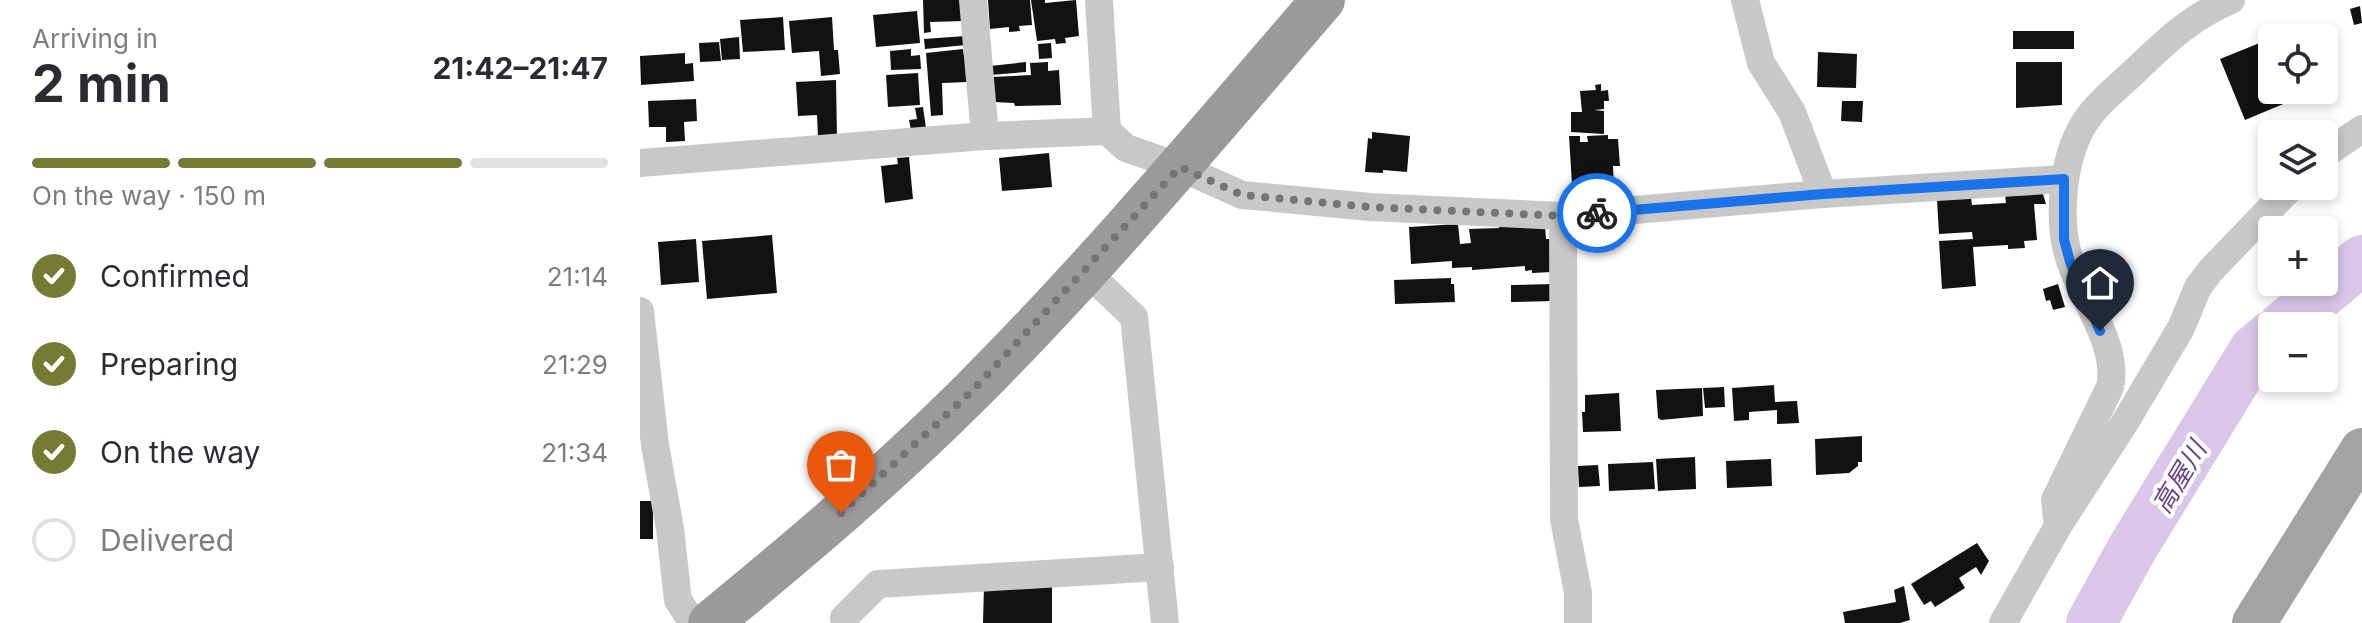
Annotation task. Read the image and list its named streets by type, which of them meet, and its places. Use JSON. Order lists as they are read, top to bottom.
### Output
{
  "water": ["高屋川"],
  "page": {
    "heading": ["2 min", "Arriving in", "21:42–21:47"],
    "map_buttons": ["+", "−"],
    "bar": "On the way · 150 m",
    "list": [
      ["Confirmed", "21:14"],
      ["Preparing", "21:29"],
      ["On the way", "21:34"],
      "Delivered"
    ]
  }
}
